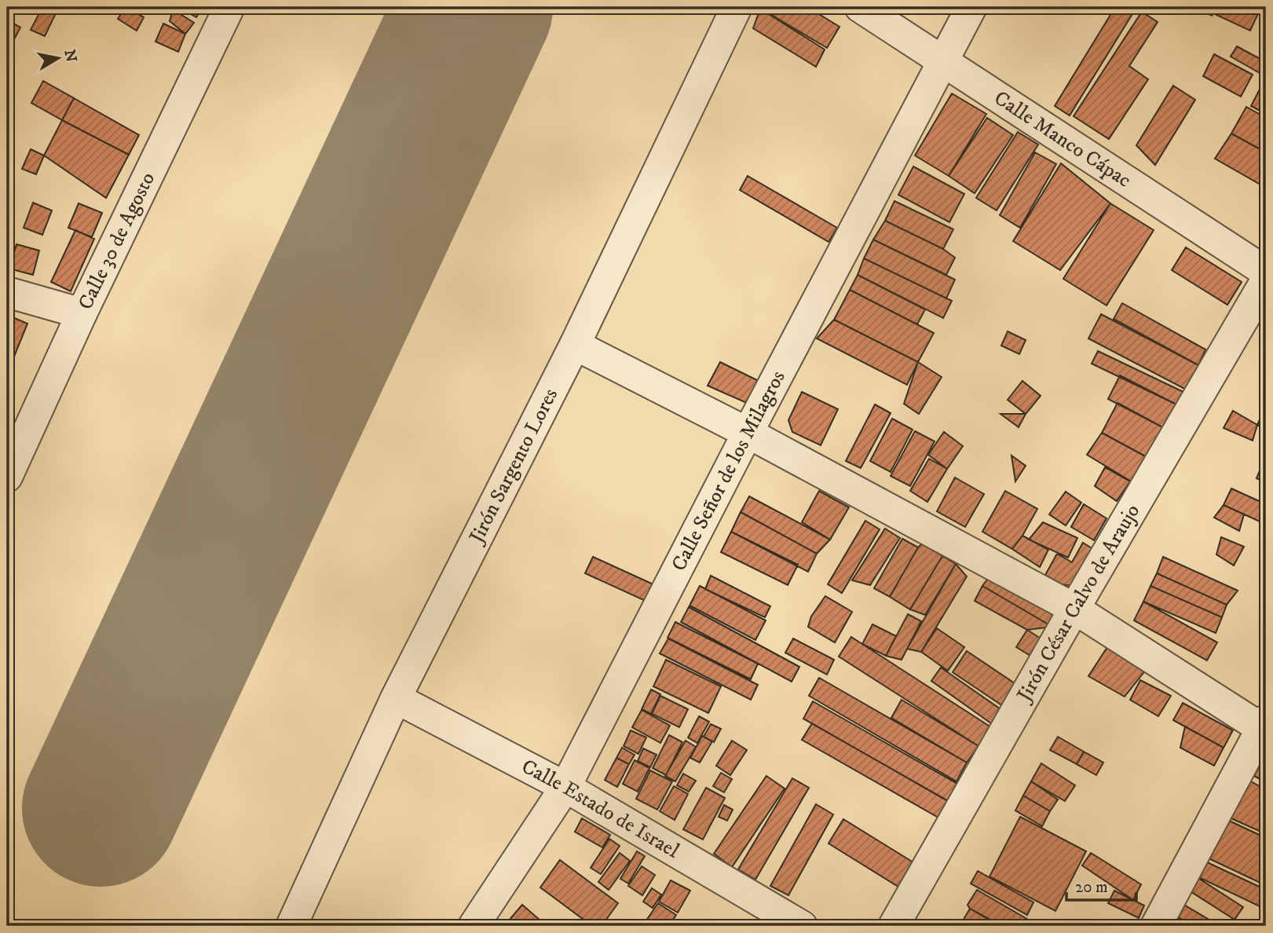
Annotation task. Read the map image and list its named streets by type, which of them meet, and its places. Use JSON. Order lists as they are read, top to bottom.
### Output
{
  "streets": {
    "street": [
      "Calle Manco Cápac",
      "Calle 30 de Agosto",
      "Jirón Sargento Lores",
      "Calle Señor de los Milagros",
      "Jirón César Calvo de Araujo",
      "Calle Estado de Israel"
    ]
  },
  "crossings": [
    ["Calle Manco Cápac", "Calle Señor de los Milagros"],
    ["Jirón Sargento Lores", "Calle Estado de Israel"],
    ["Calle Señor de los Milagros", "Calle Estado de Israel"]
  ],
  "scale_bar": "20 m",
  "north": "right"
}
